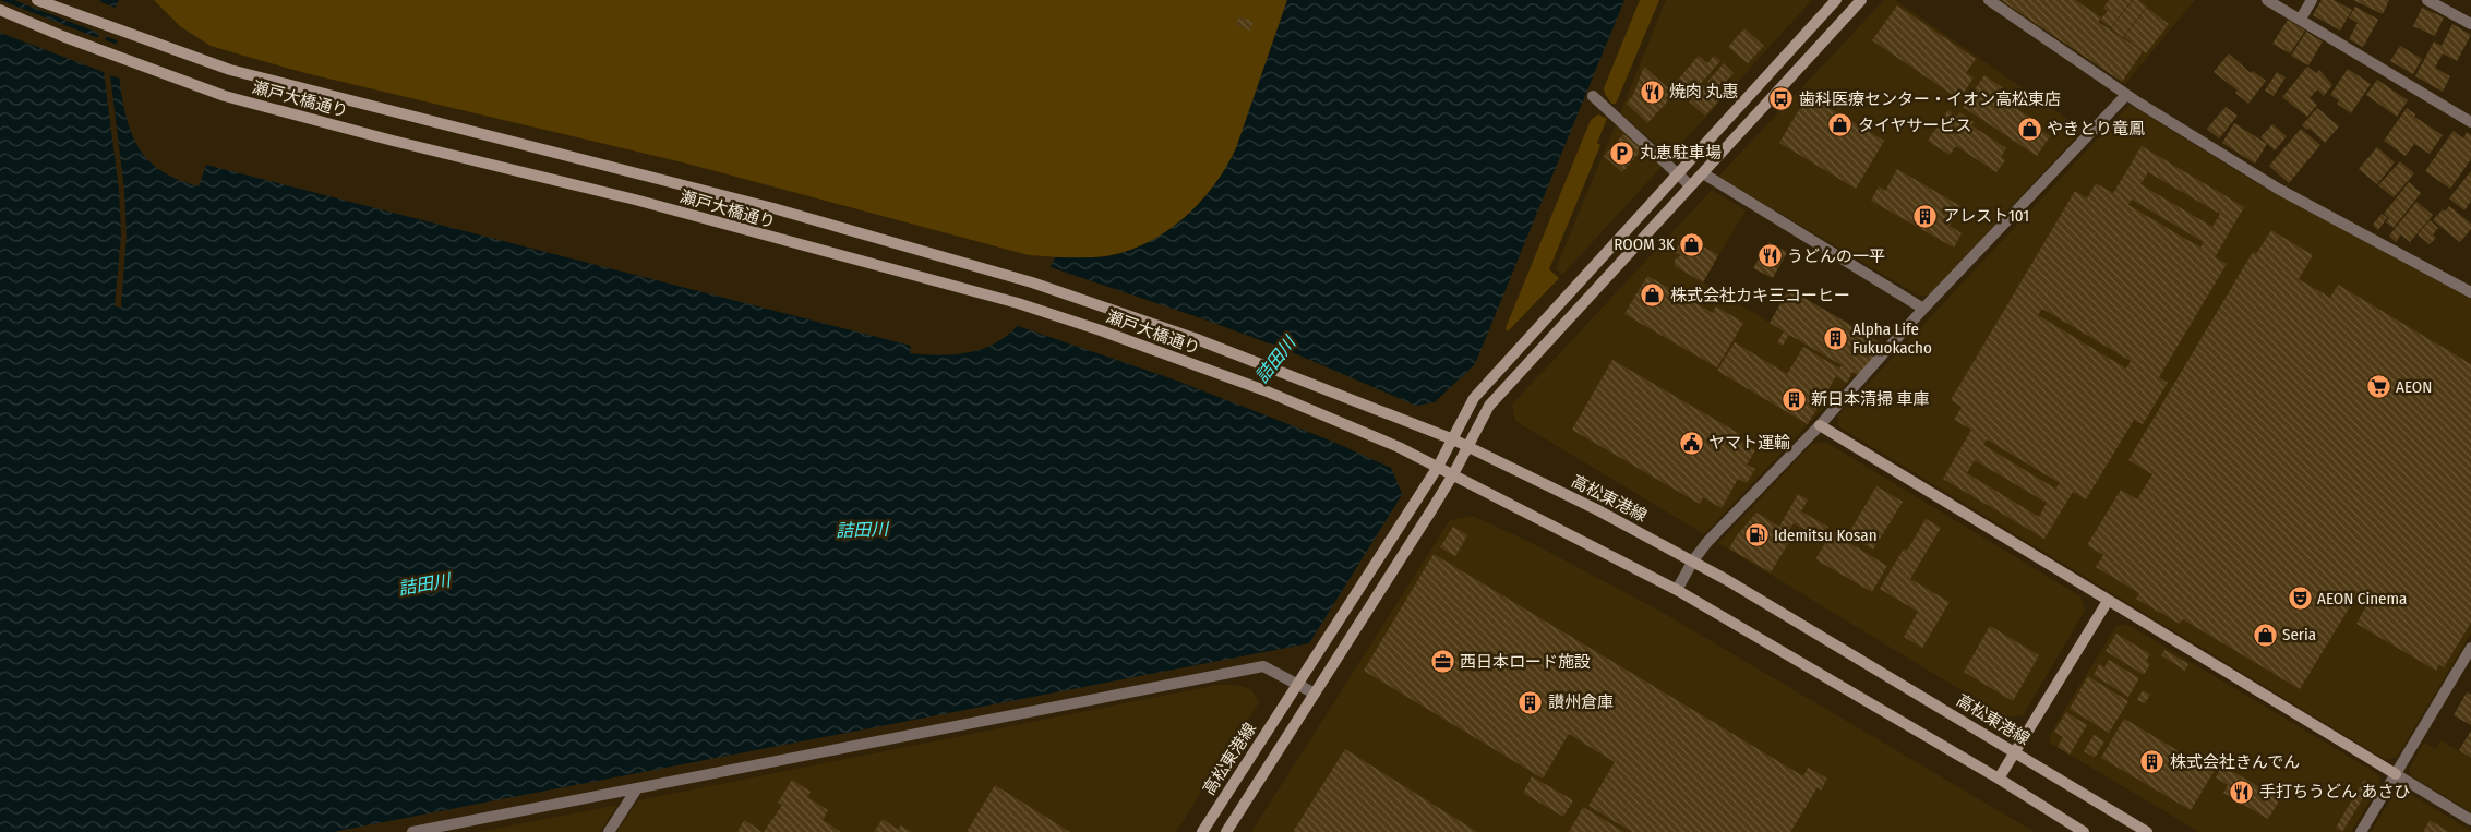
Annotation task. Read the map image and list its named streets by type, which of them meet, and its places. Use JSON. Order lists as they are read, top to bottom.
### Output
{
  "streets": {
    "street": ["瀬戸大橋通り", "高松東港線"]
  },
  "crossings": [
    ["瀬戸大橋通り", "高松東港線"]
  ],
  "water": ["詰田川"],
  "places": {
    "restaurant": ["焼肉 丸惠", "うどんの一平", "手打ちうどん あさひ"],
    "bus stop": ["歯科医療センター・イオン高松東店"],
    "shop": [
      "タイヤサービス",
      "やきとり竜鳳",
      "ROOM 3K",
      "株式会社カキ三コーヒー",
      "Seria"
    ],
    "parking": ["丸恵駐車場"],
    "building": [
      "アレスト101",
      "Alpha Life Fukuokacho",
      "新日本清掃 車庫",
      "讃州倉庫",
      "株式会社きんでん"
    ],
    "supermarket": ["AEON"],
    "public building": ["ヤマト運輸"],
    "fuel station": ["Idemitsu Kosan"],
    "theatre": ["AEON Cinema"],
    "office": ["西日本ロード施設"]
  }
}
